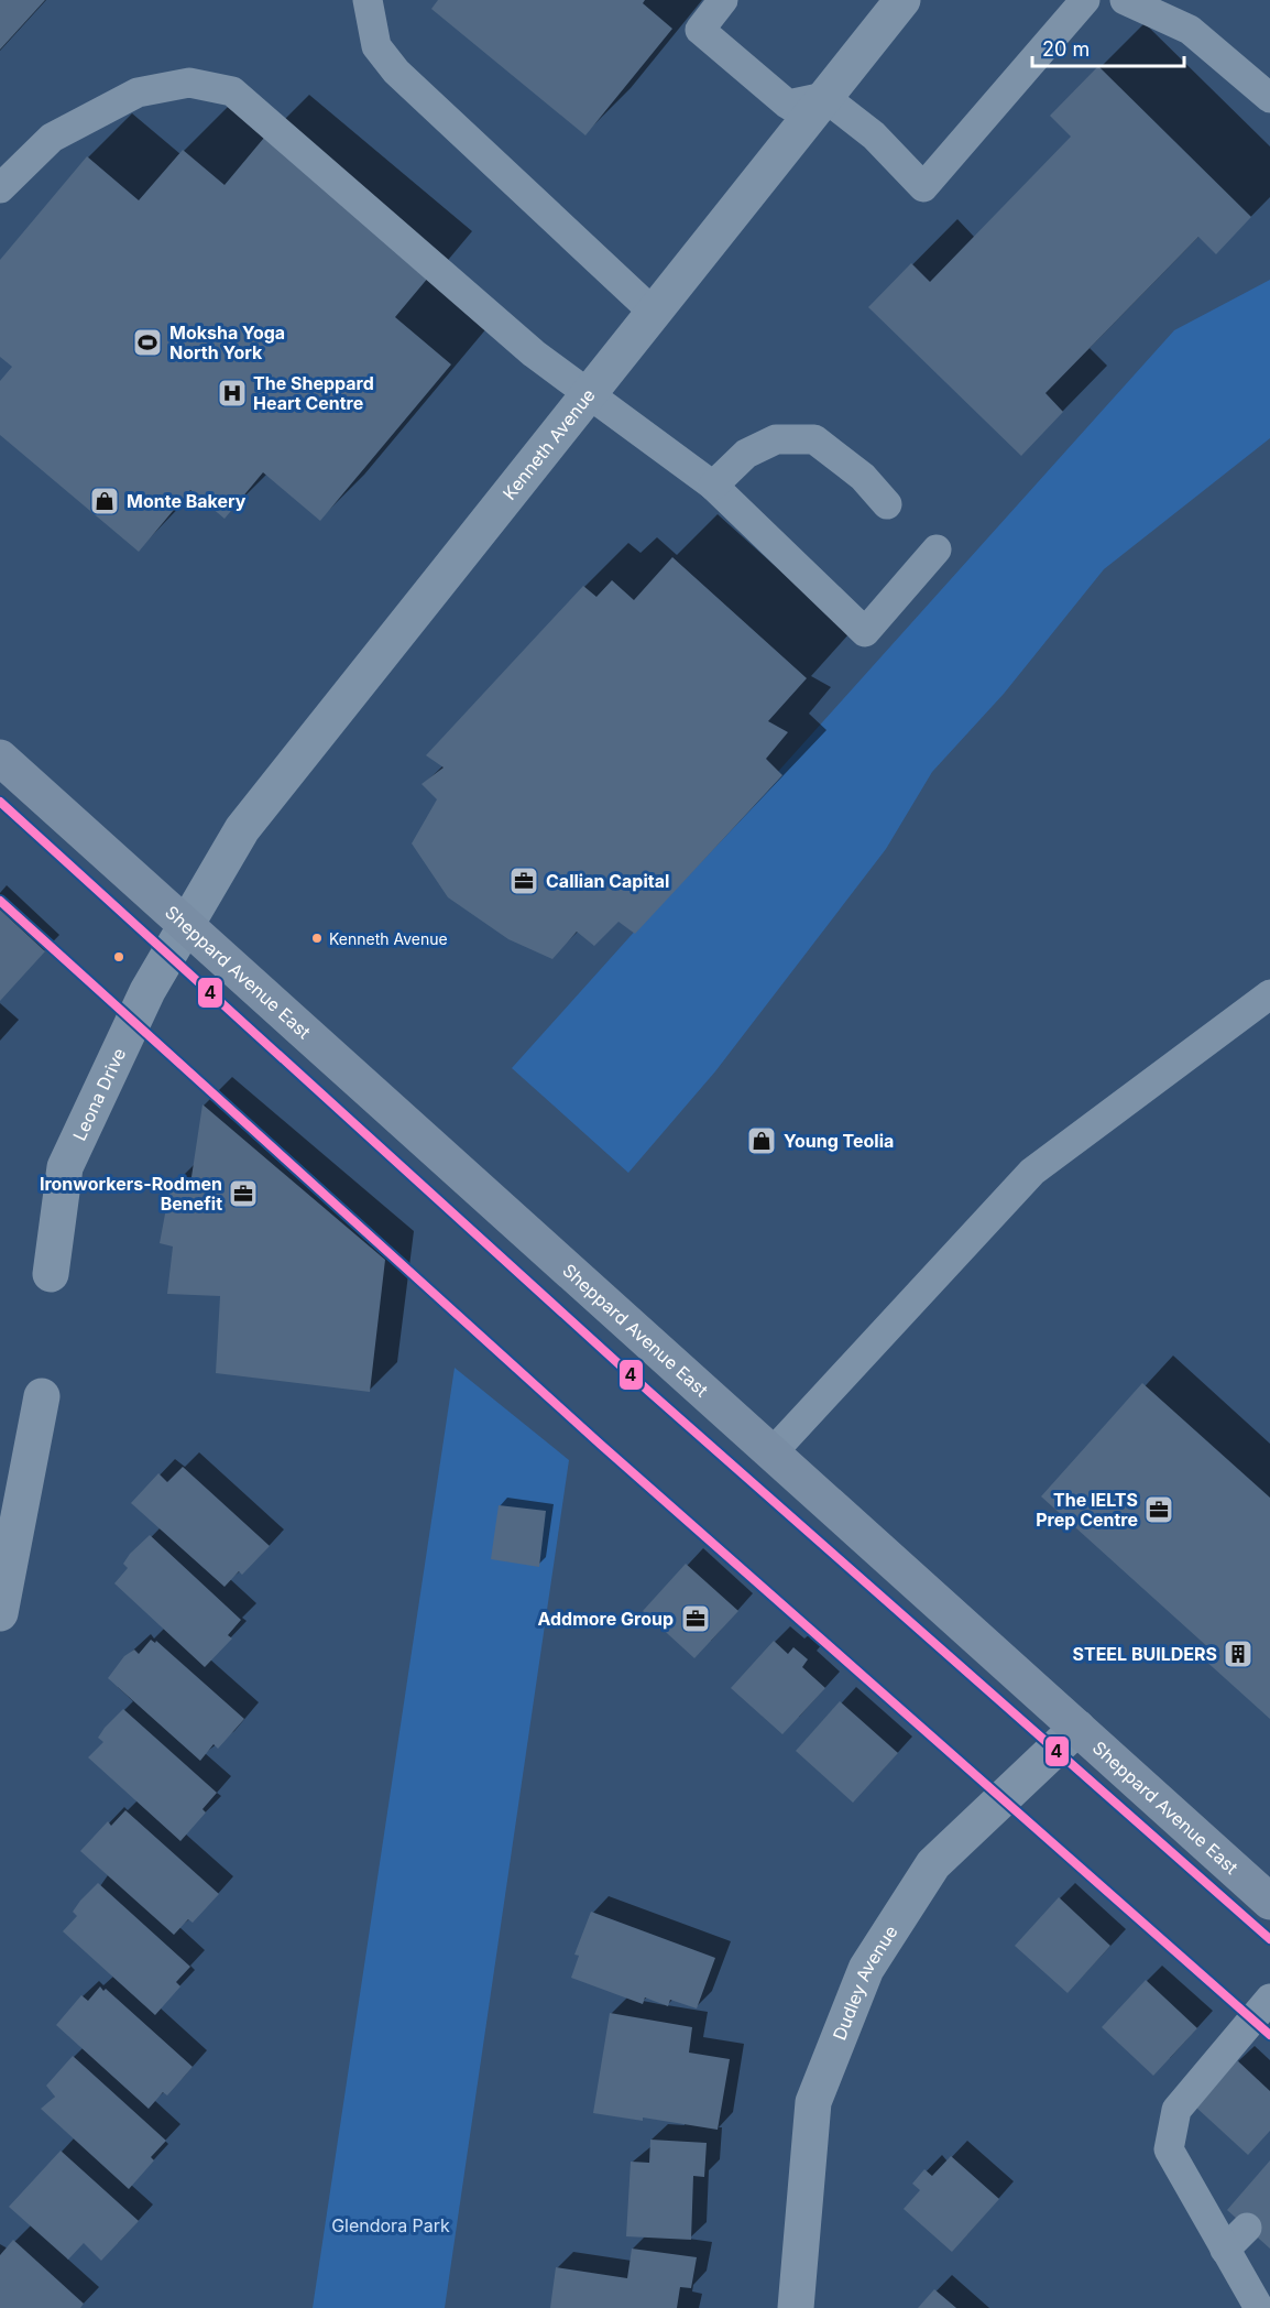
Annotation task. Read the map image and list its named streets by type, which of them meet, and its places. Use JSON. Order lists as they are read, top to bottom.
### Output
{
  "streets": {
    "main road": ["Sheppard Avenue East"],
    "street": ["Kenneth Avenue", "Leona Drive", "Dudley Avenue"]
  },
  "crossings": [
    ["Kenneth Avenue", "Sheppard Avenue East"],
    ["Kenneth Avenue", "Leona Drive"],
    ["Sheppard Avenue East", "Leona Drive"],
    ["Sheppard Avenue East", "Dudley Avenue"]
  ],
  "parks": ["Glendora Park"],
  "places": {
    "sports": ["Moksha Yoga North York"],
    "hospital": ["The Sheppard Heart Centre"],
    "shop": ["Monte Bakery", "Young Teolia"],
    "office": [
      "Callian Capital",
      "Ironworkers-Rodmen Benefit",
      "The IELTS Prep Centre",
      "Addmore Group"
    ],
    "other": ["Kenneth Avenue"],
    "building": ["STEEL BUILDERS"]
  },
  "lines": ["transit line 4"],
  "scale_bar": "20 m"
}
